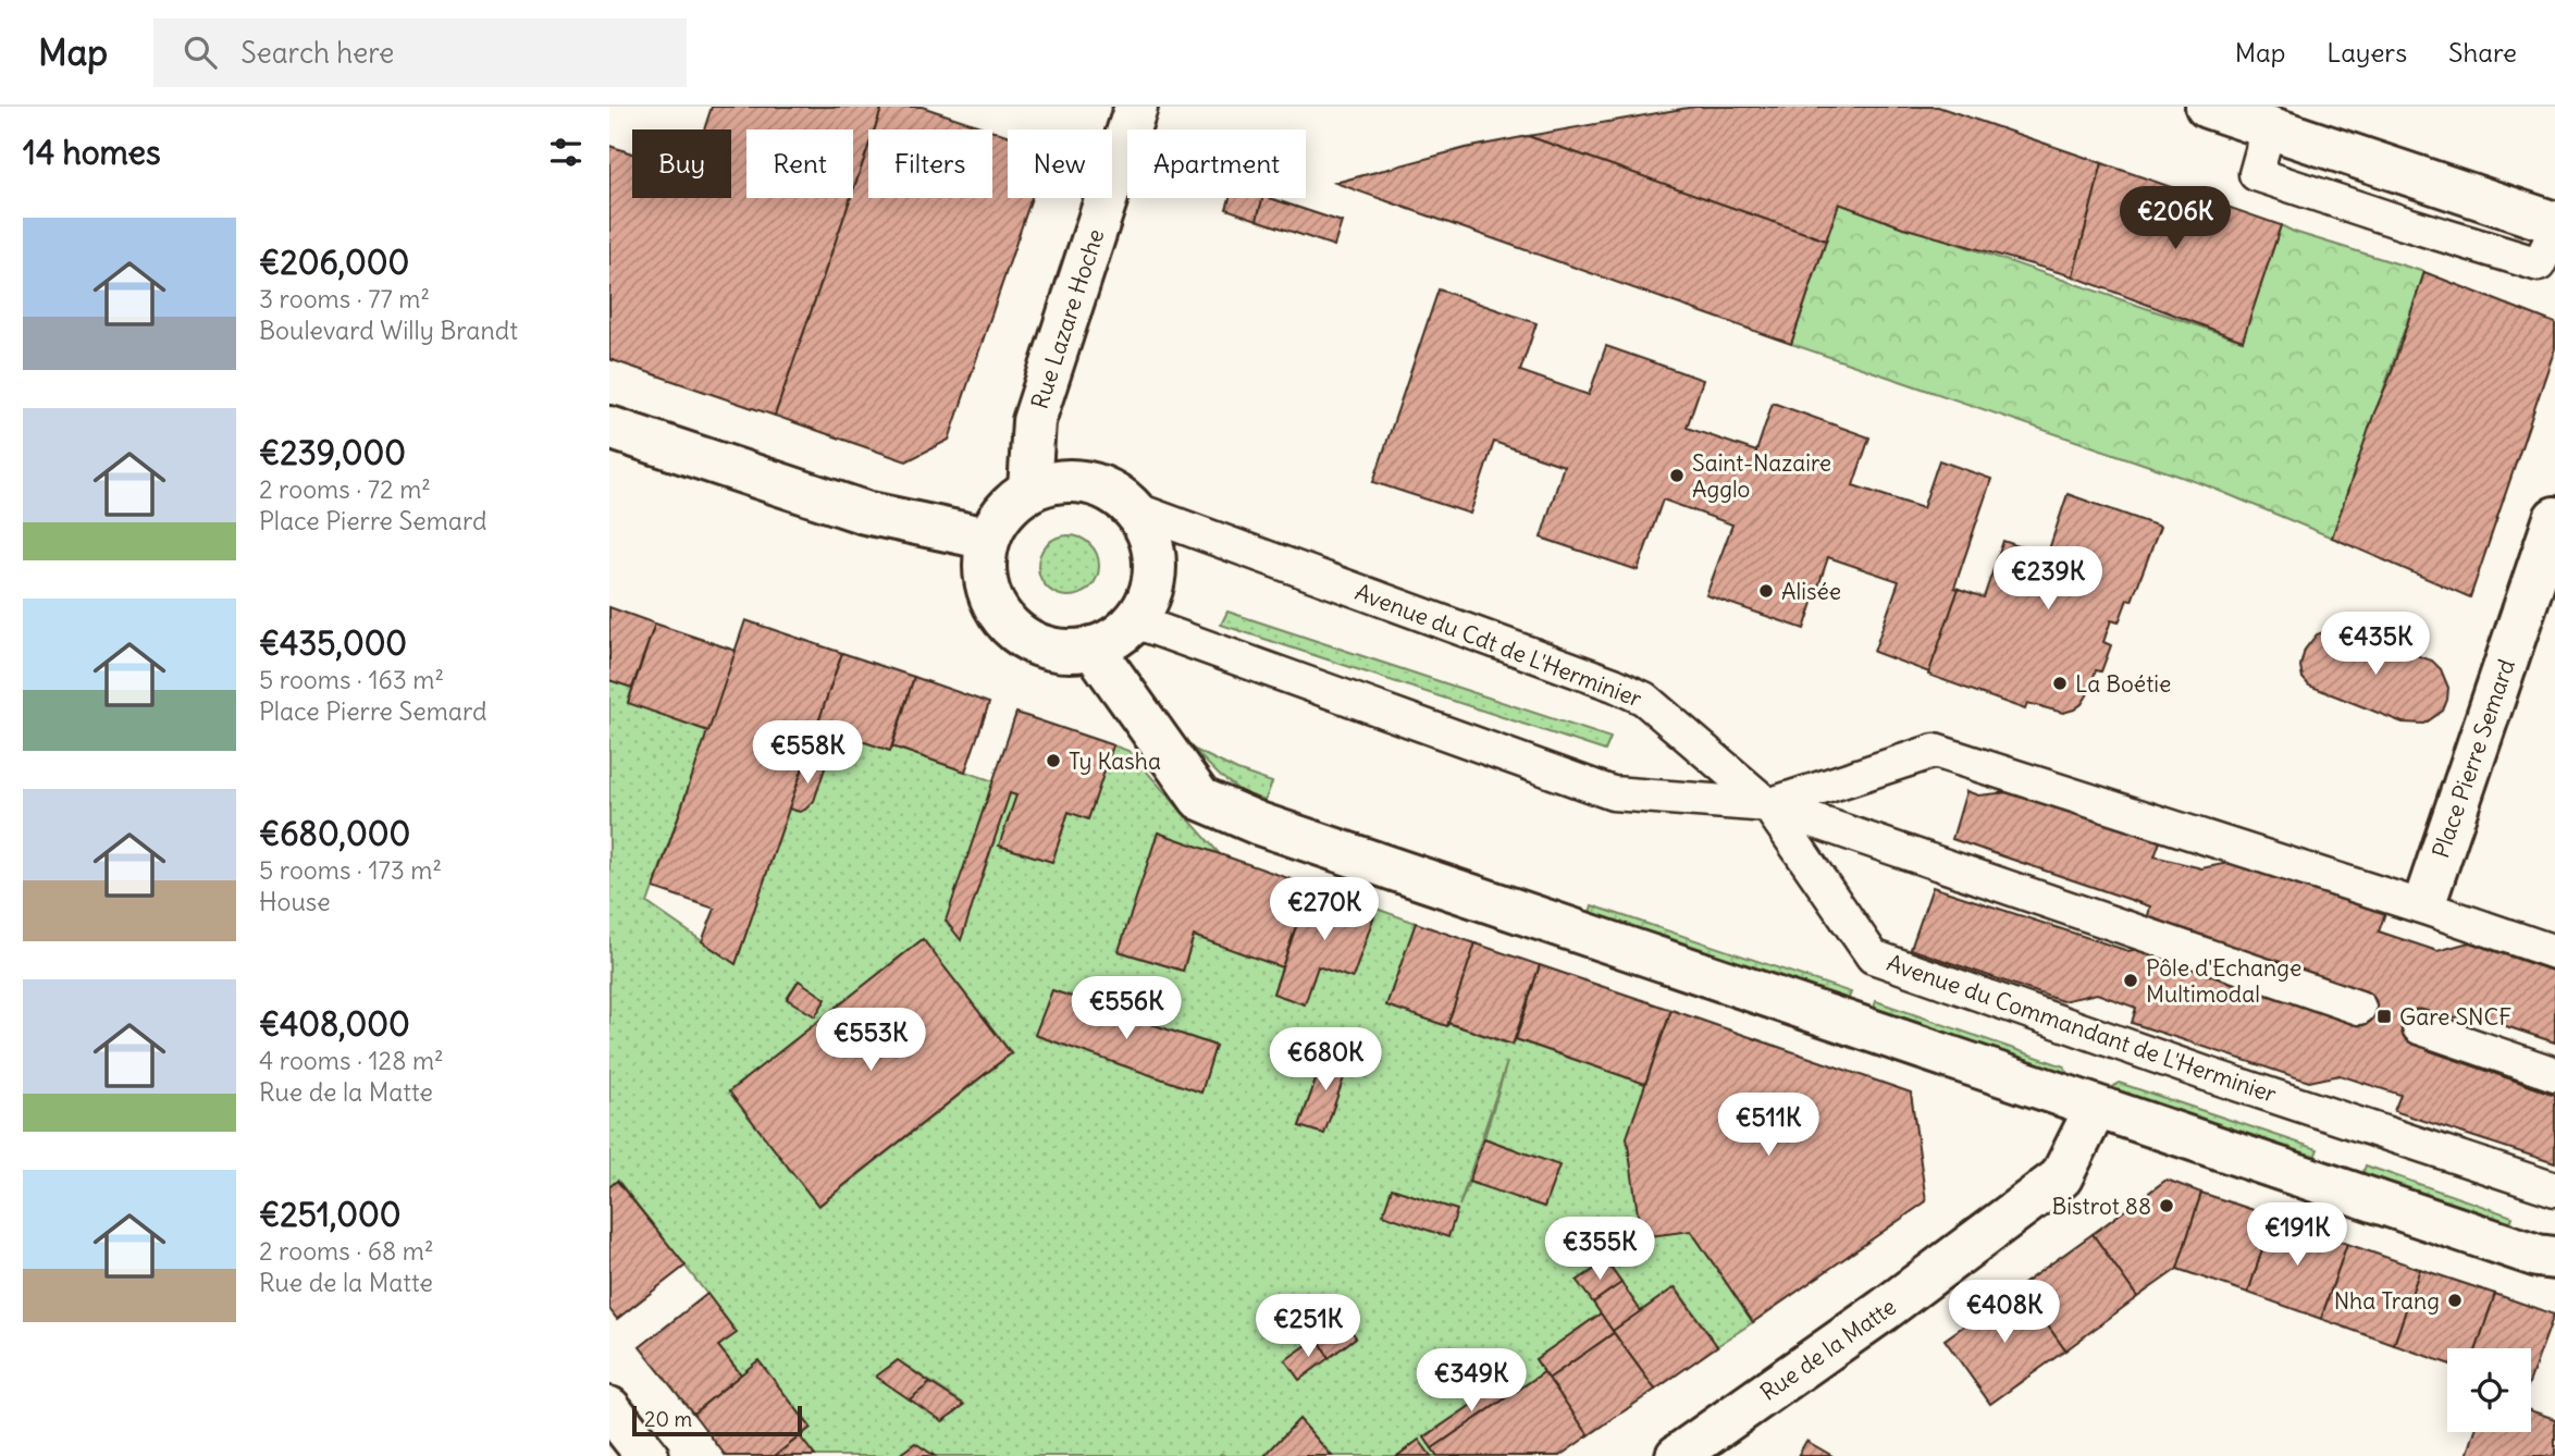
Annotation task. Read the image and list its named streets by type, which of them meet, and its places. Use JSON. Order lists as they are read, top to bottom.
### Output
{
  "streets": {
    "street": ["Rue Lazare Hoche", "Place Pierre Semard", "Rue de la Matte"],
    "lane": ["Avenue du Cdt de L'Herminier", "Avenue du Commandant de L'Herminier"]
  },
  "crossings": [
    ["Rue Lazare Hoche", "Avenue du Cdt de L'Herminier"],
    ["Avenue du Cdt de L'Herminier", "Avenue du Commandant de L'Herminier"]
  ],
  "places": {
    "other": [
      "Saint-Nazaire Agglo",
      "Alisée",
      "La Boétie",
      "Ty Kasha",
      "Pôle d'Echange Multimodal",
      "Bistrot 88",
      "Nha Trang"
    ],
    "transit": ["Gare SNCF"]
  },
  "scale_bar": "20 m",
  "page": {
    "header": "Map",
    "search": "Search here",
    "nav": ["Map", "Layers", "Share"],
    "heading": "14 homes",
    "chip": [
      "Buy",
      "Rent",
      "Filters",
      "New",
      "Apartment"
    ],
    "price": [
      "€206K",
      "€239K",
      "€435K",
      "€558K",
      "€270K",
      "€556K",
      "€553K",
      "€680K",
      "€511K",
      "€191K",
      "€355K",
      "€408K",
      "€251K",
      "€349K"
    ],
    "list": [
      {
        "name": "€206,000",
        "note": "3 rooms · 77 m² · Boulevard Willy Brandt"
      },
      {
        "name": "€239,000",
        "note": "2 rooms · 72 m² · Place Pierre Semard"
      },
      {
        "name": "€435,000",
        "note": "5 rooms · 163 m² · Place Pierre Semard"
      },
      {
        "name": "€680,000",
        "note": "5 rooms · 173 m² · House"
      },
      {
        "name": "€408,000",
        "note": "4 rooms · 128 m² · Rue de la Matte"
      },
      {
        "name": "€251,000",
        "note": "2 rooms · 68 m² · Rue de la Matte"
      }
    ],
    "scale": "20 m"
  }
}
